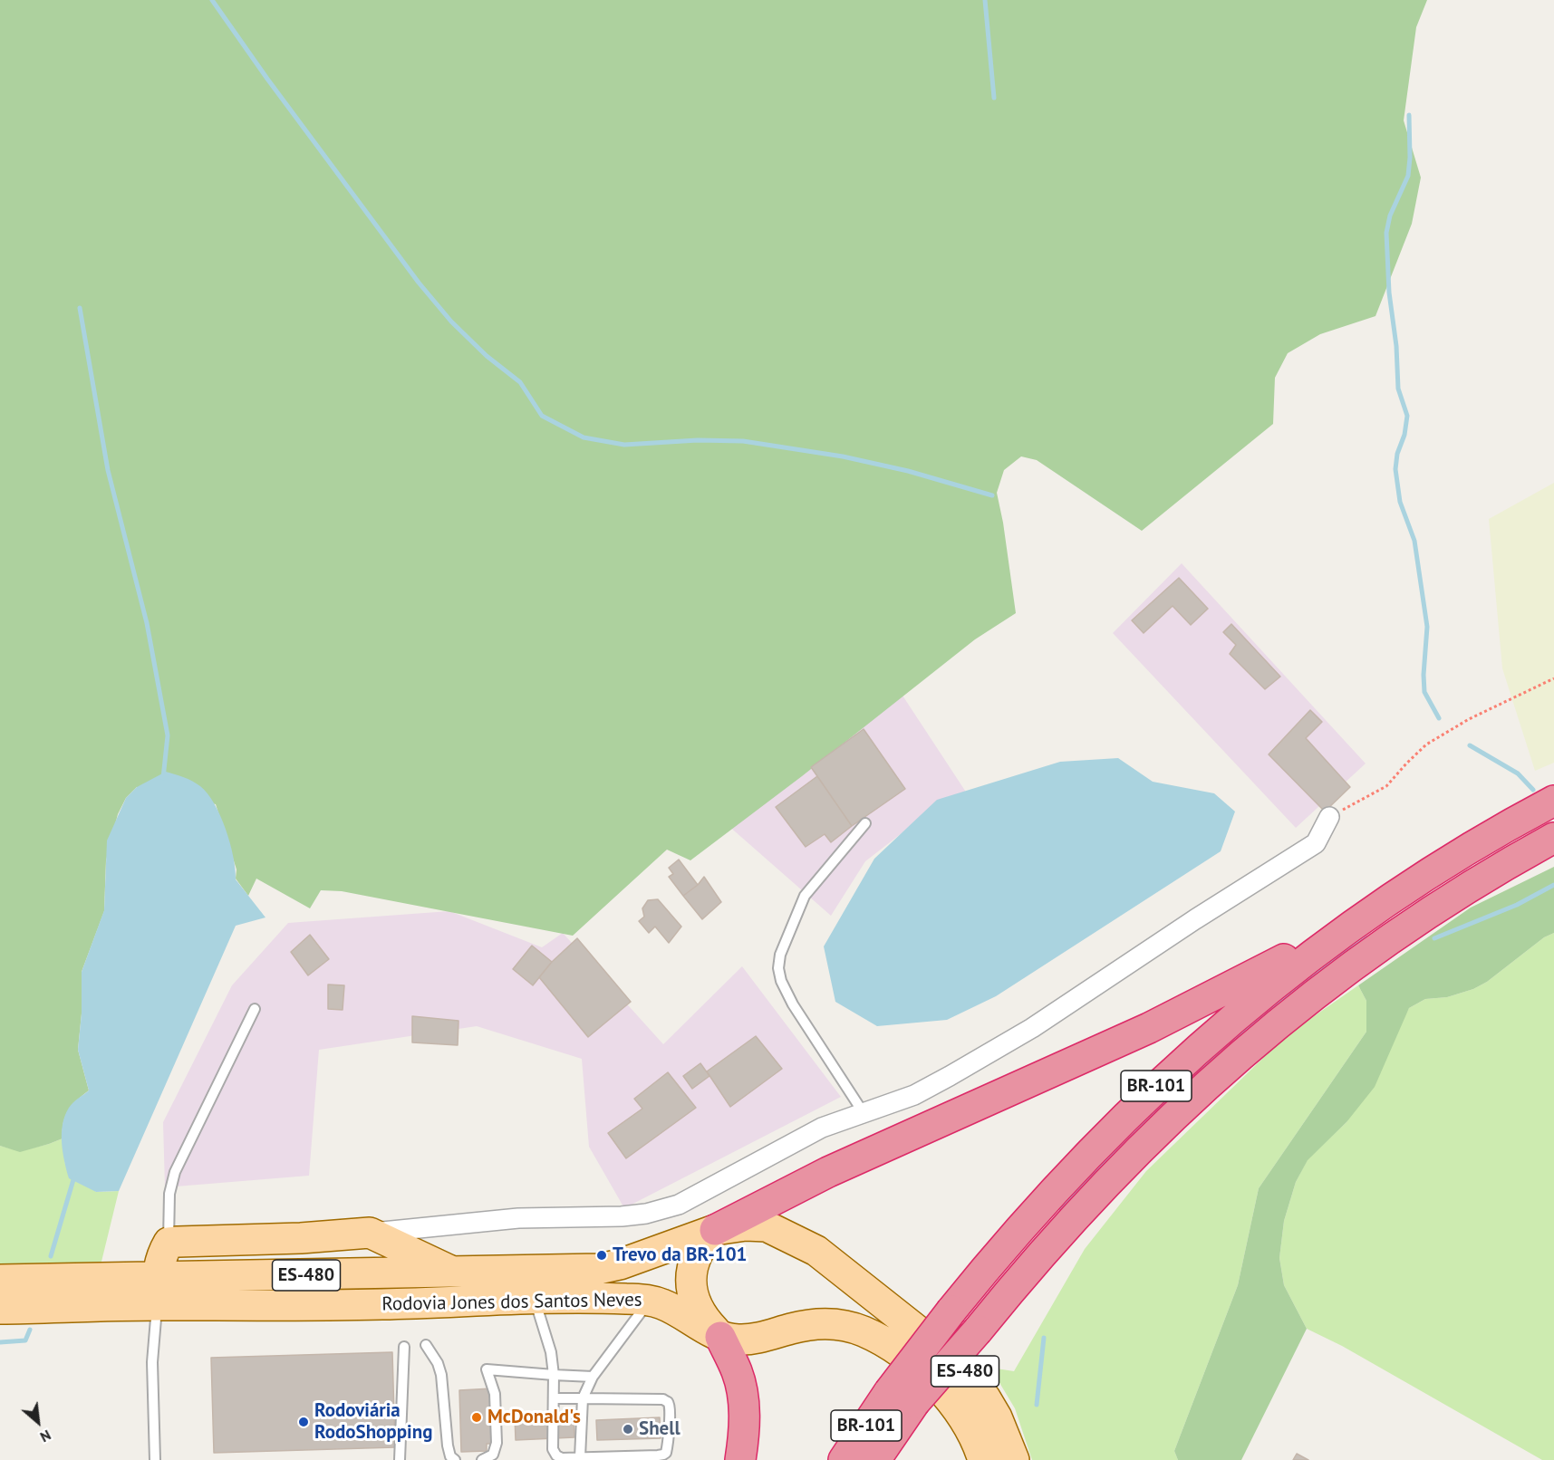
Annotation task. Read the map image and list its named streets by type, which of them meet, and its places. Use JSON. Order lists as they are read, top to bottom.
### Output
{
  "streets": {
    "highway": ["BR-101"],
    "main road": ["ES-480", "Rodovia Jones dos Santos Neves"]
  },
  "places": [
    "Trevo da BR-101",
    "McDonald's",
    "Rodoviária RodoShopping",
    "Shell"
  ],
  "north": "bottom right"
}
